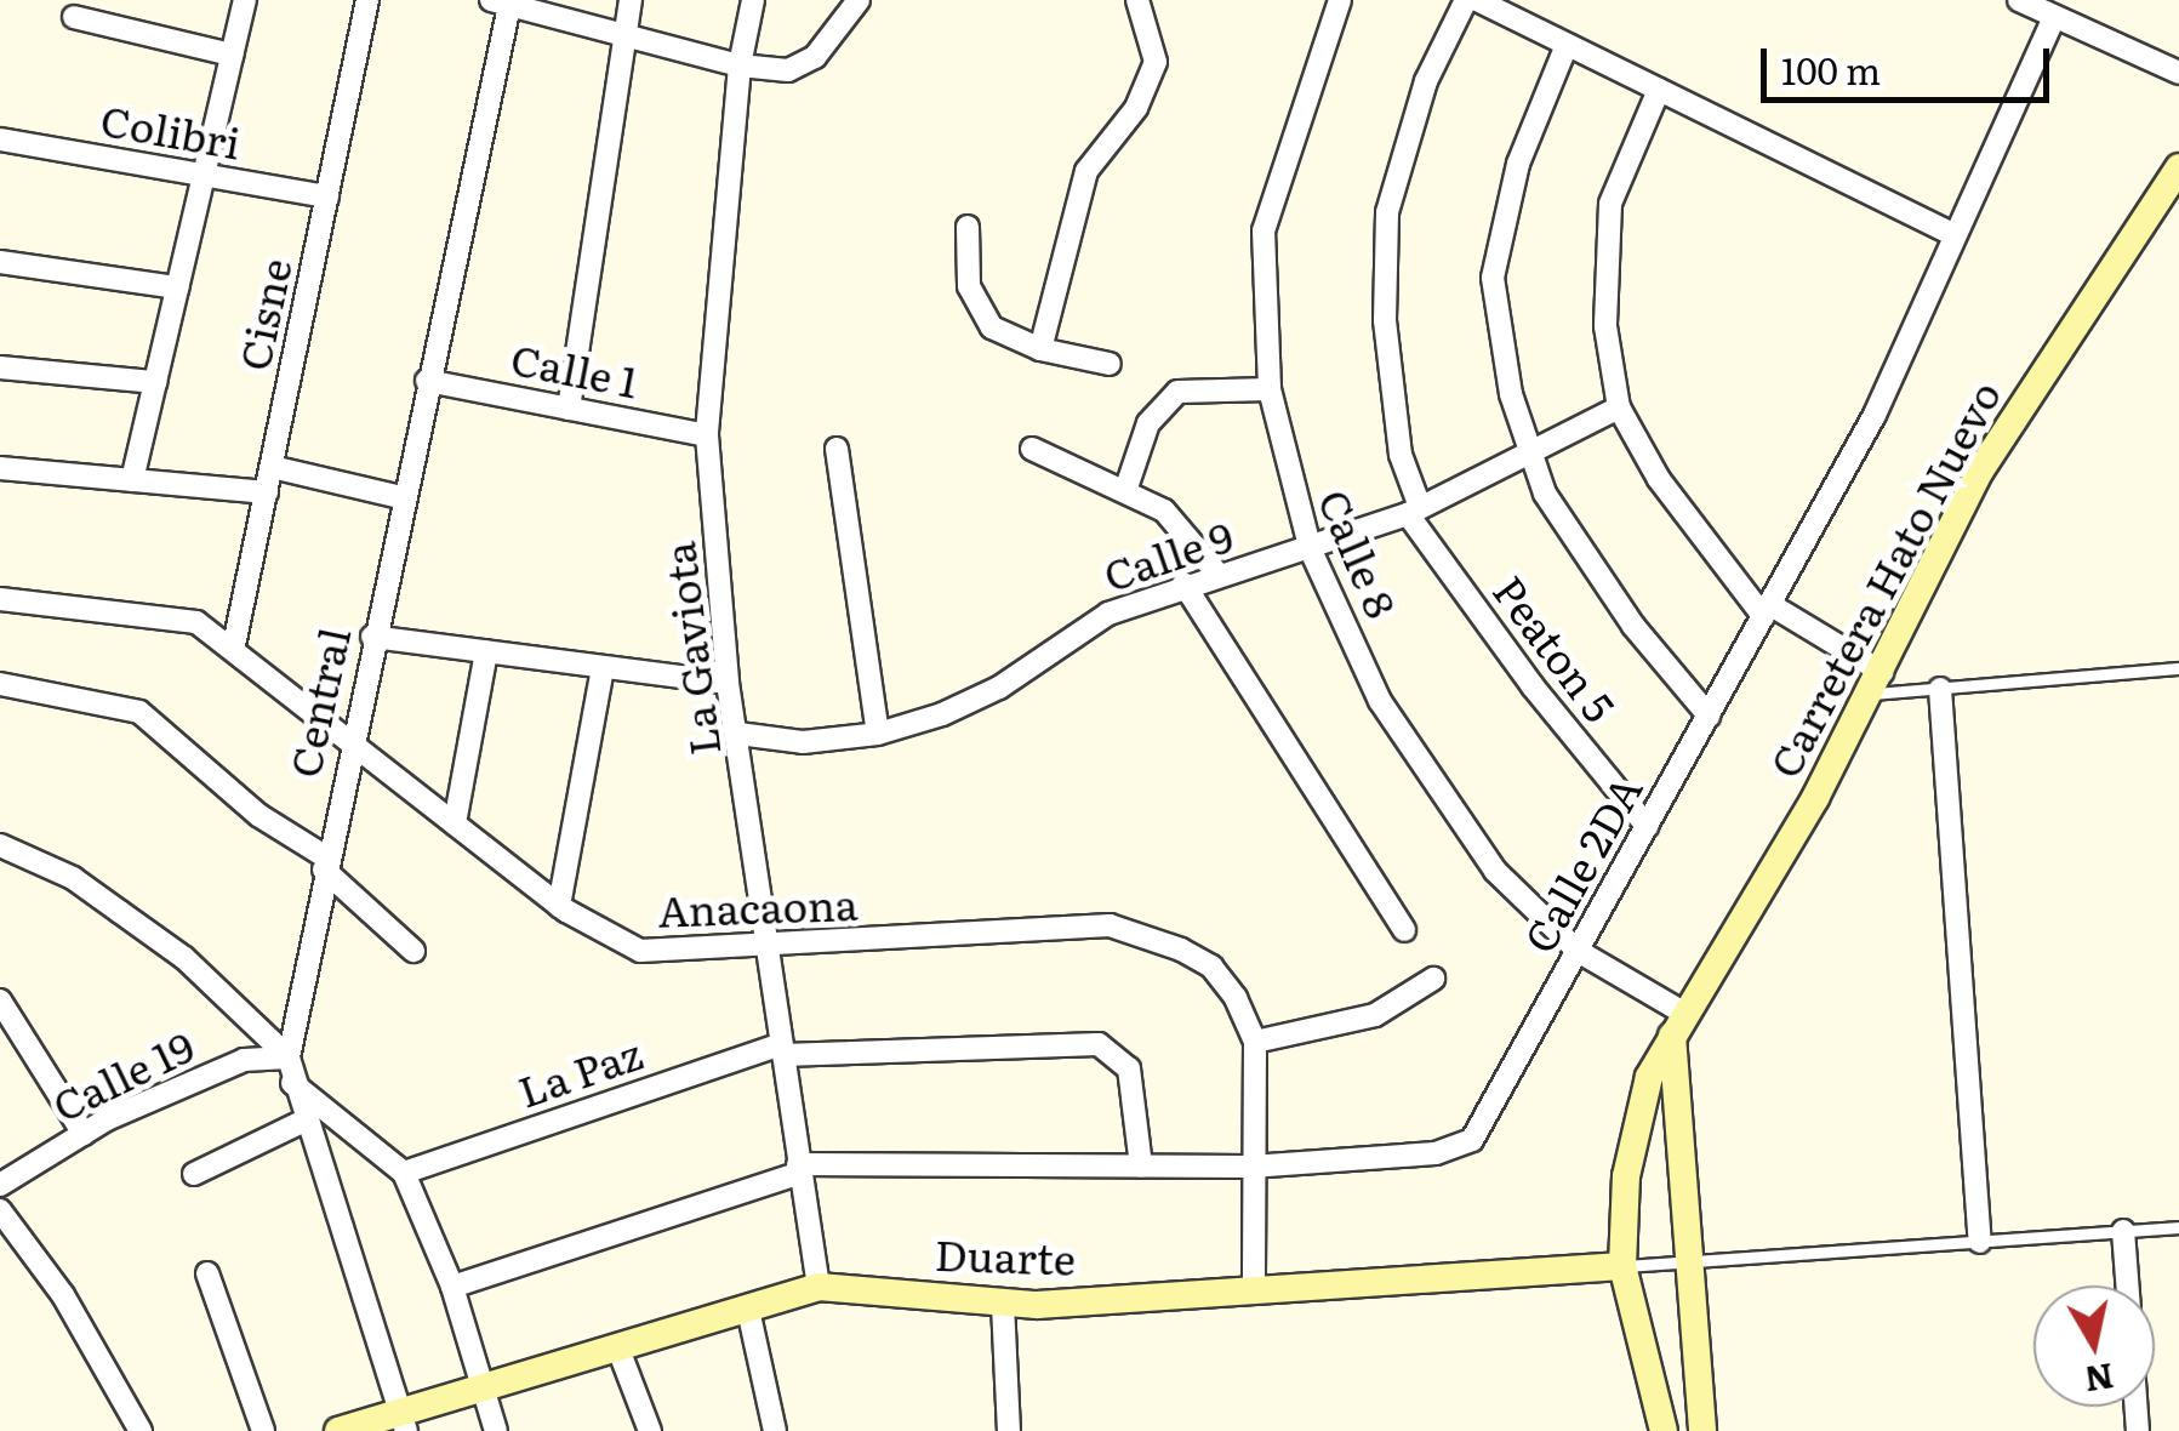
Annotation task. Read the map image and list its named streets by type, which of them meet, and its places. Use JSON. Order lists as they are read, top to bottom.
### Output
{
  "streets": {
    "main road": ["Carretera Hato Nuevo", "Duarte"],
    "street": [
      "Colibri",
      "Cisne",
      "Calle 1",
      "Calle 8",
      "Calle 9",
      "Peaton 5",
      "La Gaviota",
      "Central",
      "Calle 2DA",
      "Anacaona",
      "La Paz",
      "Calle 19"
    ]
  },
  "crossings": [
    ["Colibri", "Cisne"],
    ["Cisne", "Anacaona"],
    ["Calle 1", "La Gaviota"],
    ["Calle 1", "Central"],
    ["Calle 8", "Calle 9"],
    ["Calle 8", "Carretera Hato Nuevo"],
    ["Calle 8", "Calle 2DA"],
    ["Calle 9", "Peaton 5"],
    ["Calle 9", "La Gaviota"],
    ["Carretera Hato Nuevo", "Duarte"],
    ["Peaton 5", "Calle 2DA"],
    ["La Gaviota", "Calle 2DA"],
    ["La Gaviota", "Anacaona"],
    ["La Gaviota", "La Paz"],
    ["La Gaviota", "Duarte"],
    ["Central", "Anacaona"],
    ["Central", "Calle 19"],
    ["Central", "Duarte"],
    ["Calle 2DA", "La Paz"]
  ],
  "scale_bar": "100 m",
  "north": "bottom"
}
